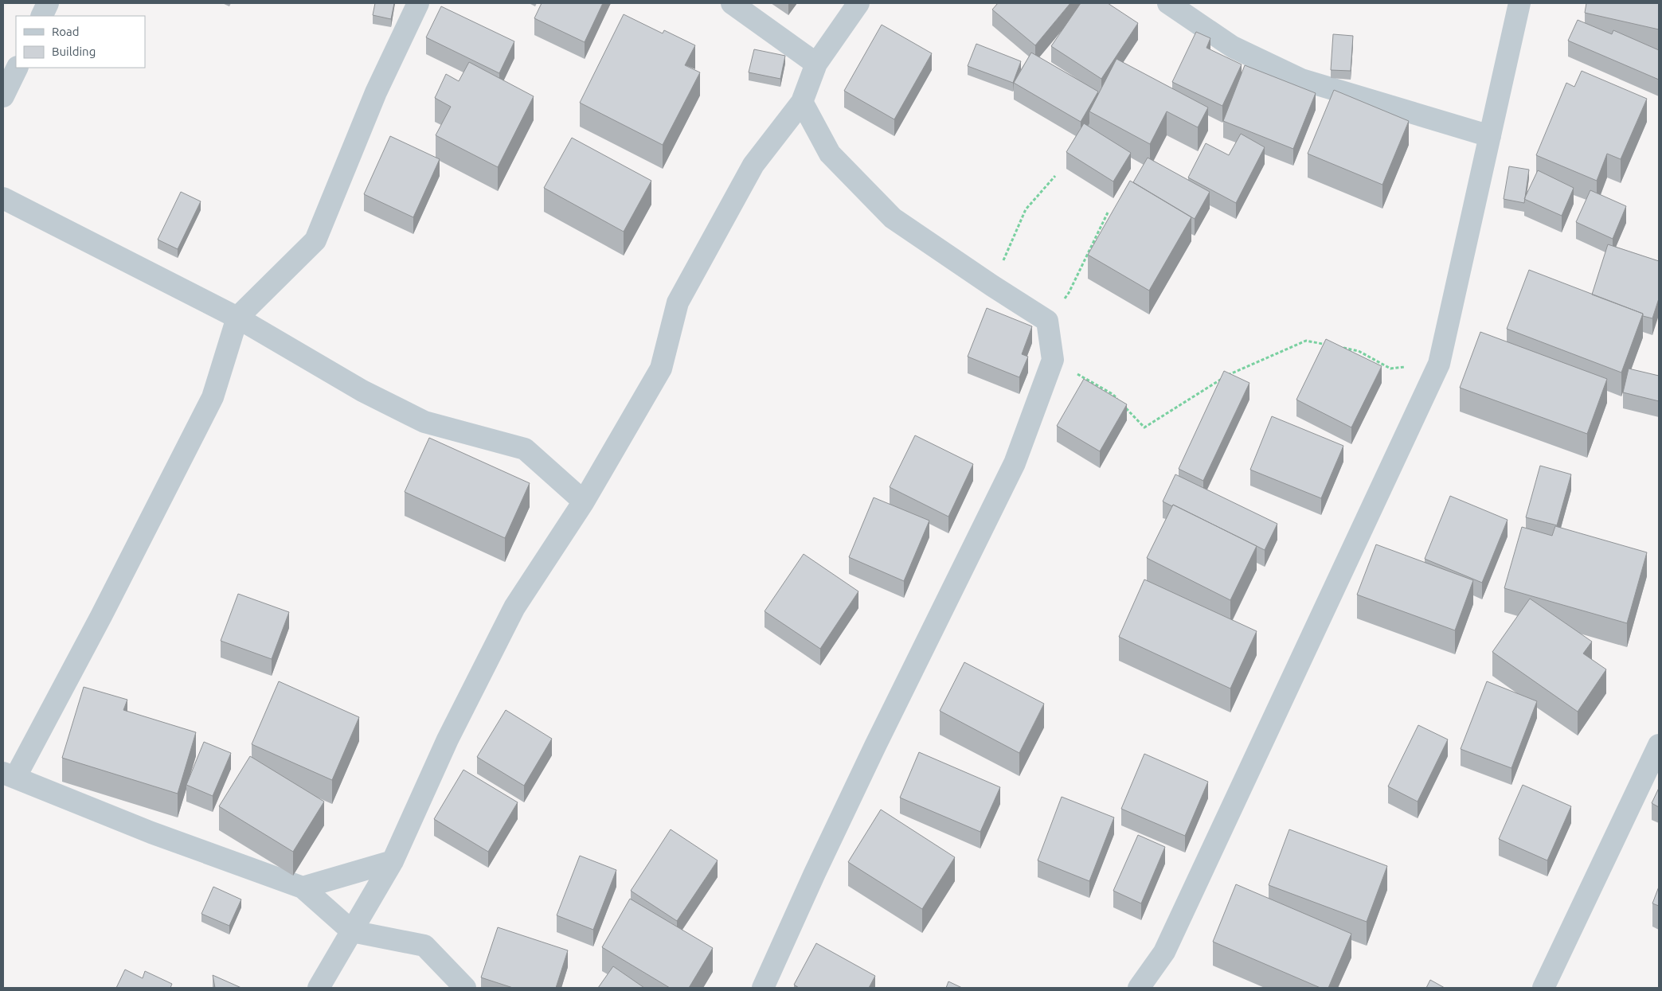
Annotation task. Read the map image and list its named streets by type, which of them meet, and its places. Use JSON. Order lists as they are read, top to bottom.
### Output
{
  "legend": ["Road", "Building"]
}
